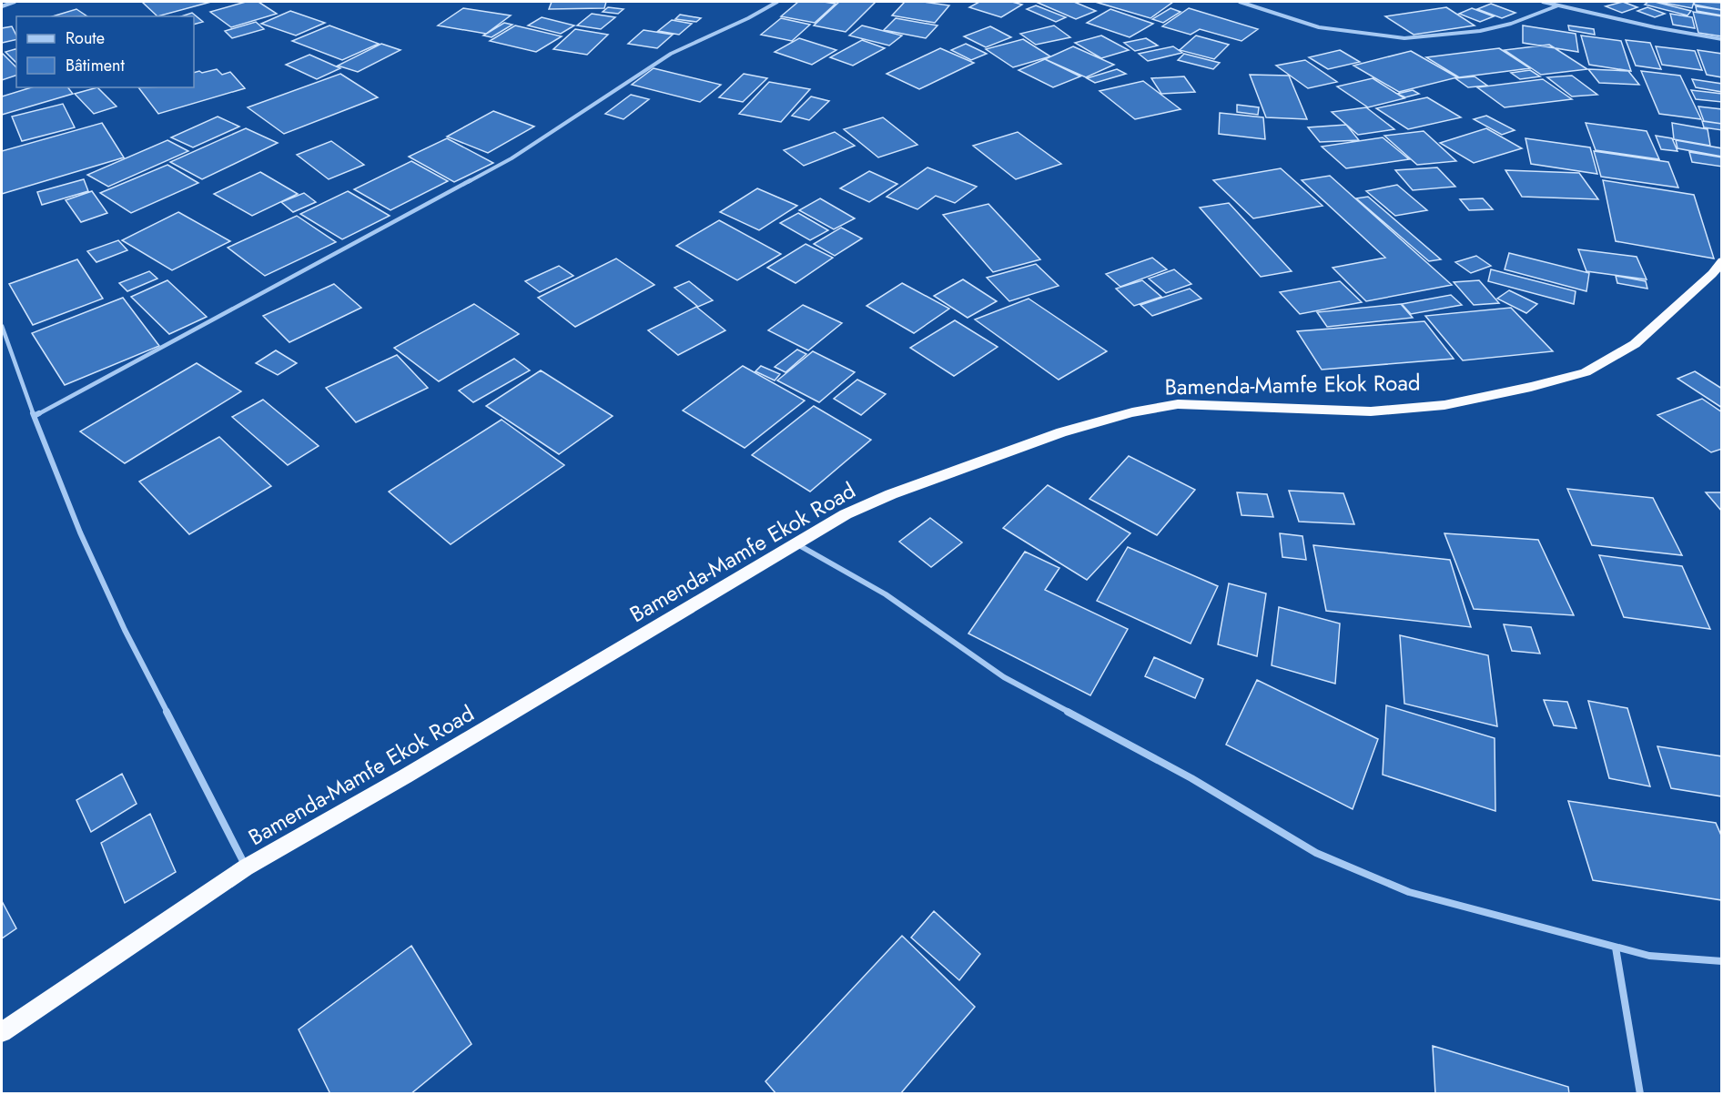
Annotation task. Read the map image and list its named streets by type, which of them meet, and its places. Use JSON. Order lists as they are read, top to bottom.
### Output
{
  "streets": {
    "highway": ["Bamenda-Mamfe Ekok Road"]
  },
  "legend": ["Route", "Bâtiment"]
}
